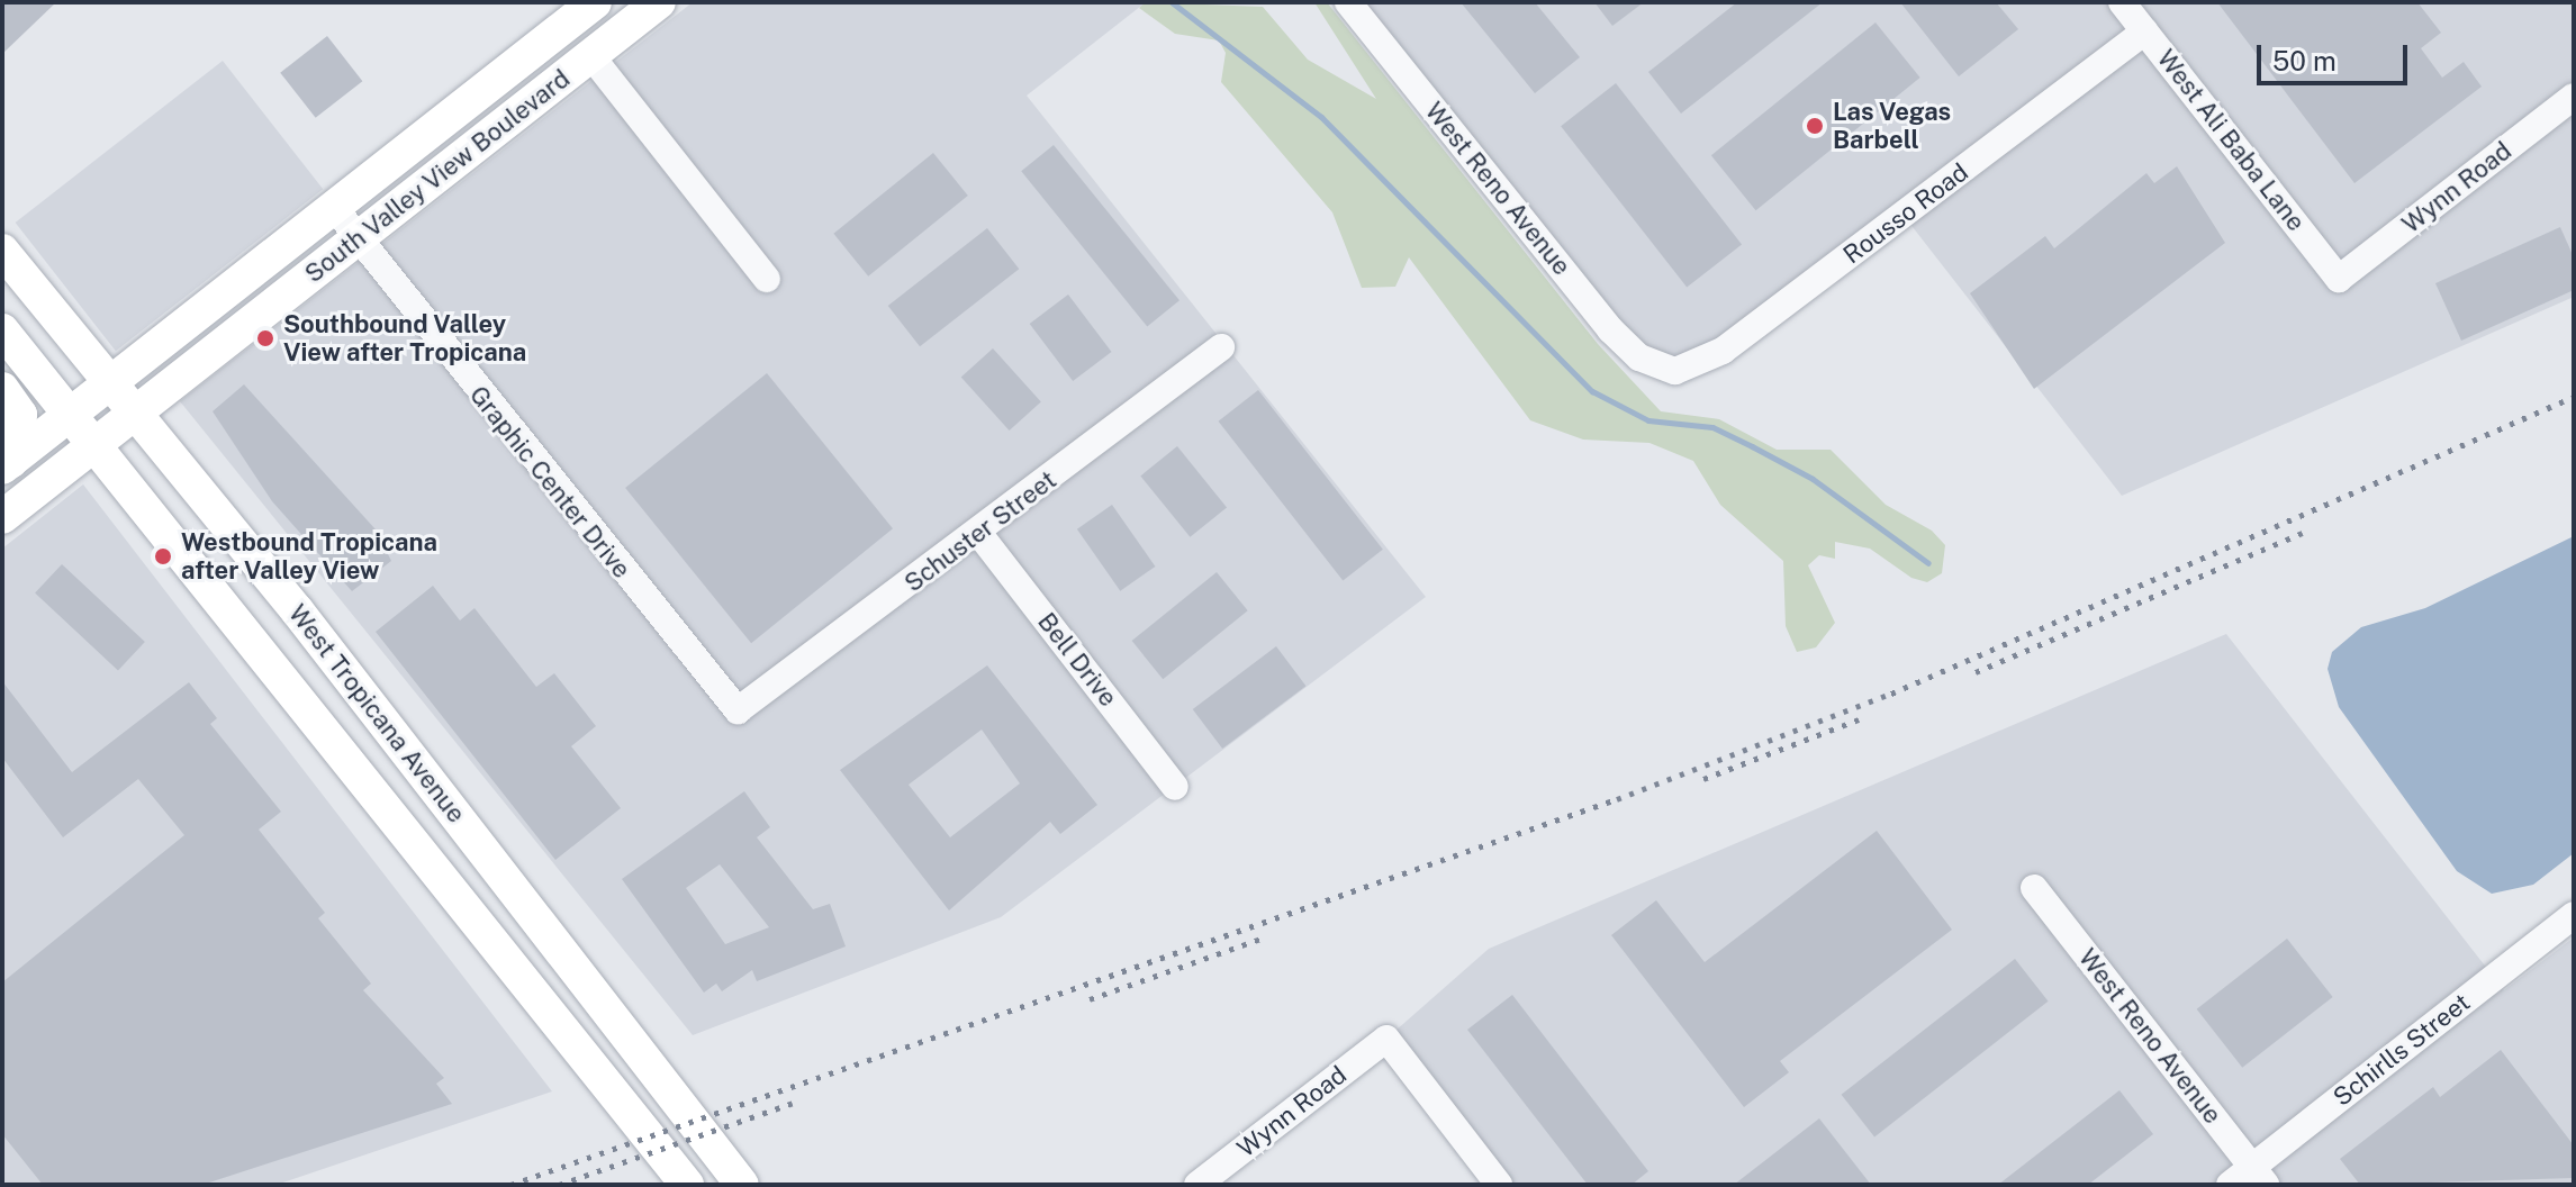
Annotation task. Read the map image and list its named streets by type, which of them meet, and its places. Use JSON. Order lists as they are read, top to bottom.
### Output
{
  "streets": {
    "main road": ["South Valley View Boulevard", "West Tropicana Avenue"],
    "street": [
      "West Ali Baba Lane",
      "Wynn Road",
      "West Reno Avenue",
      "Rousso Road",
      "Graphic Center Drive",
      "Schuster Street",
      "Bell Drive",
      "Schirlls Street"
    ]
  },
  "crossings": [
    ["West Ali Baba Lane", "Wynn Road"],
    ["West Ali Baba Lane", "Rousso Road"],
    ["South Valley View Boulevard", "Graphic Center Drive"],
    ["South Valley View Boulevard", "West Tropicana Avenue"],
    ["West Reno Avenue", "Rousso Road"],
    ["West Reno Avenue", "Schirlls Street"],
    ["Graphic Center Drive", "Schuster Street"],
    ["Schuster Street", "Bell Drive"]
  ],
  "places": ["Las Vegas Barbell", "Southbound Valley View after Tropicana", "Westbound Tropicana after Valley View"],
  "scale_bar": "50 m"
}
